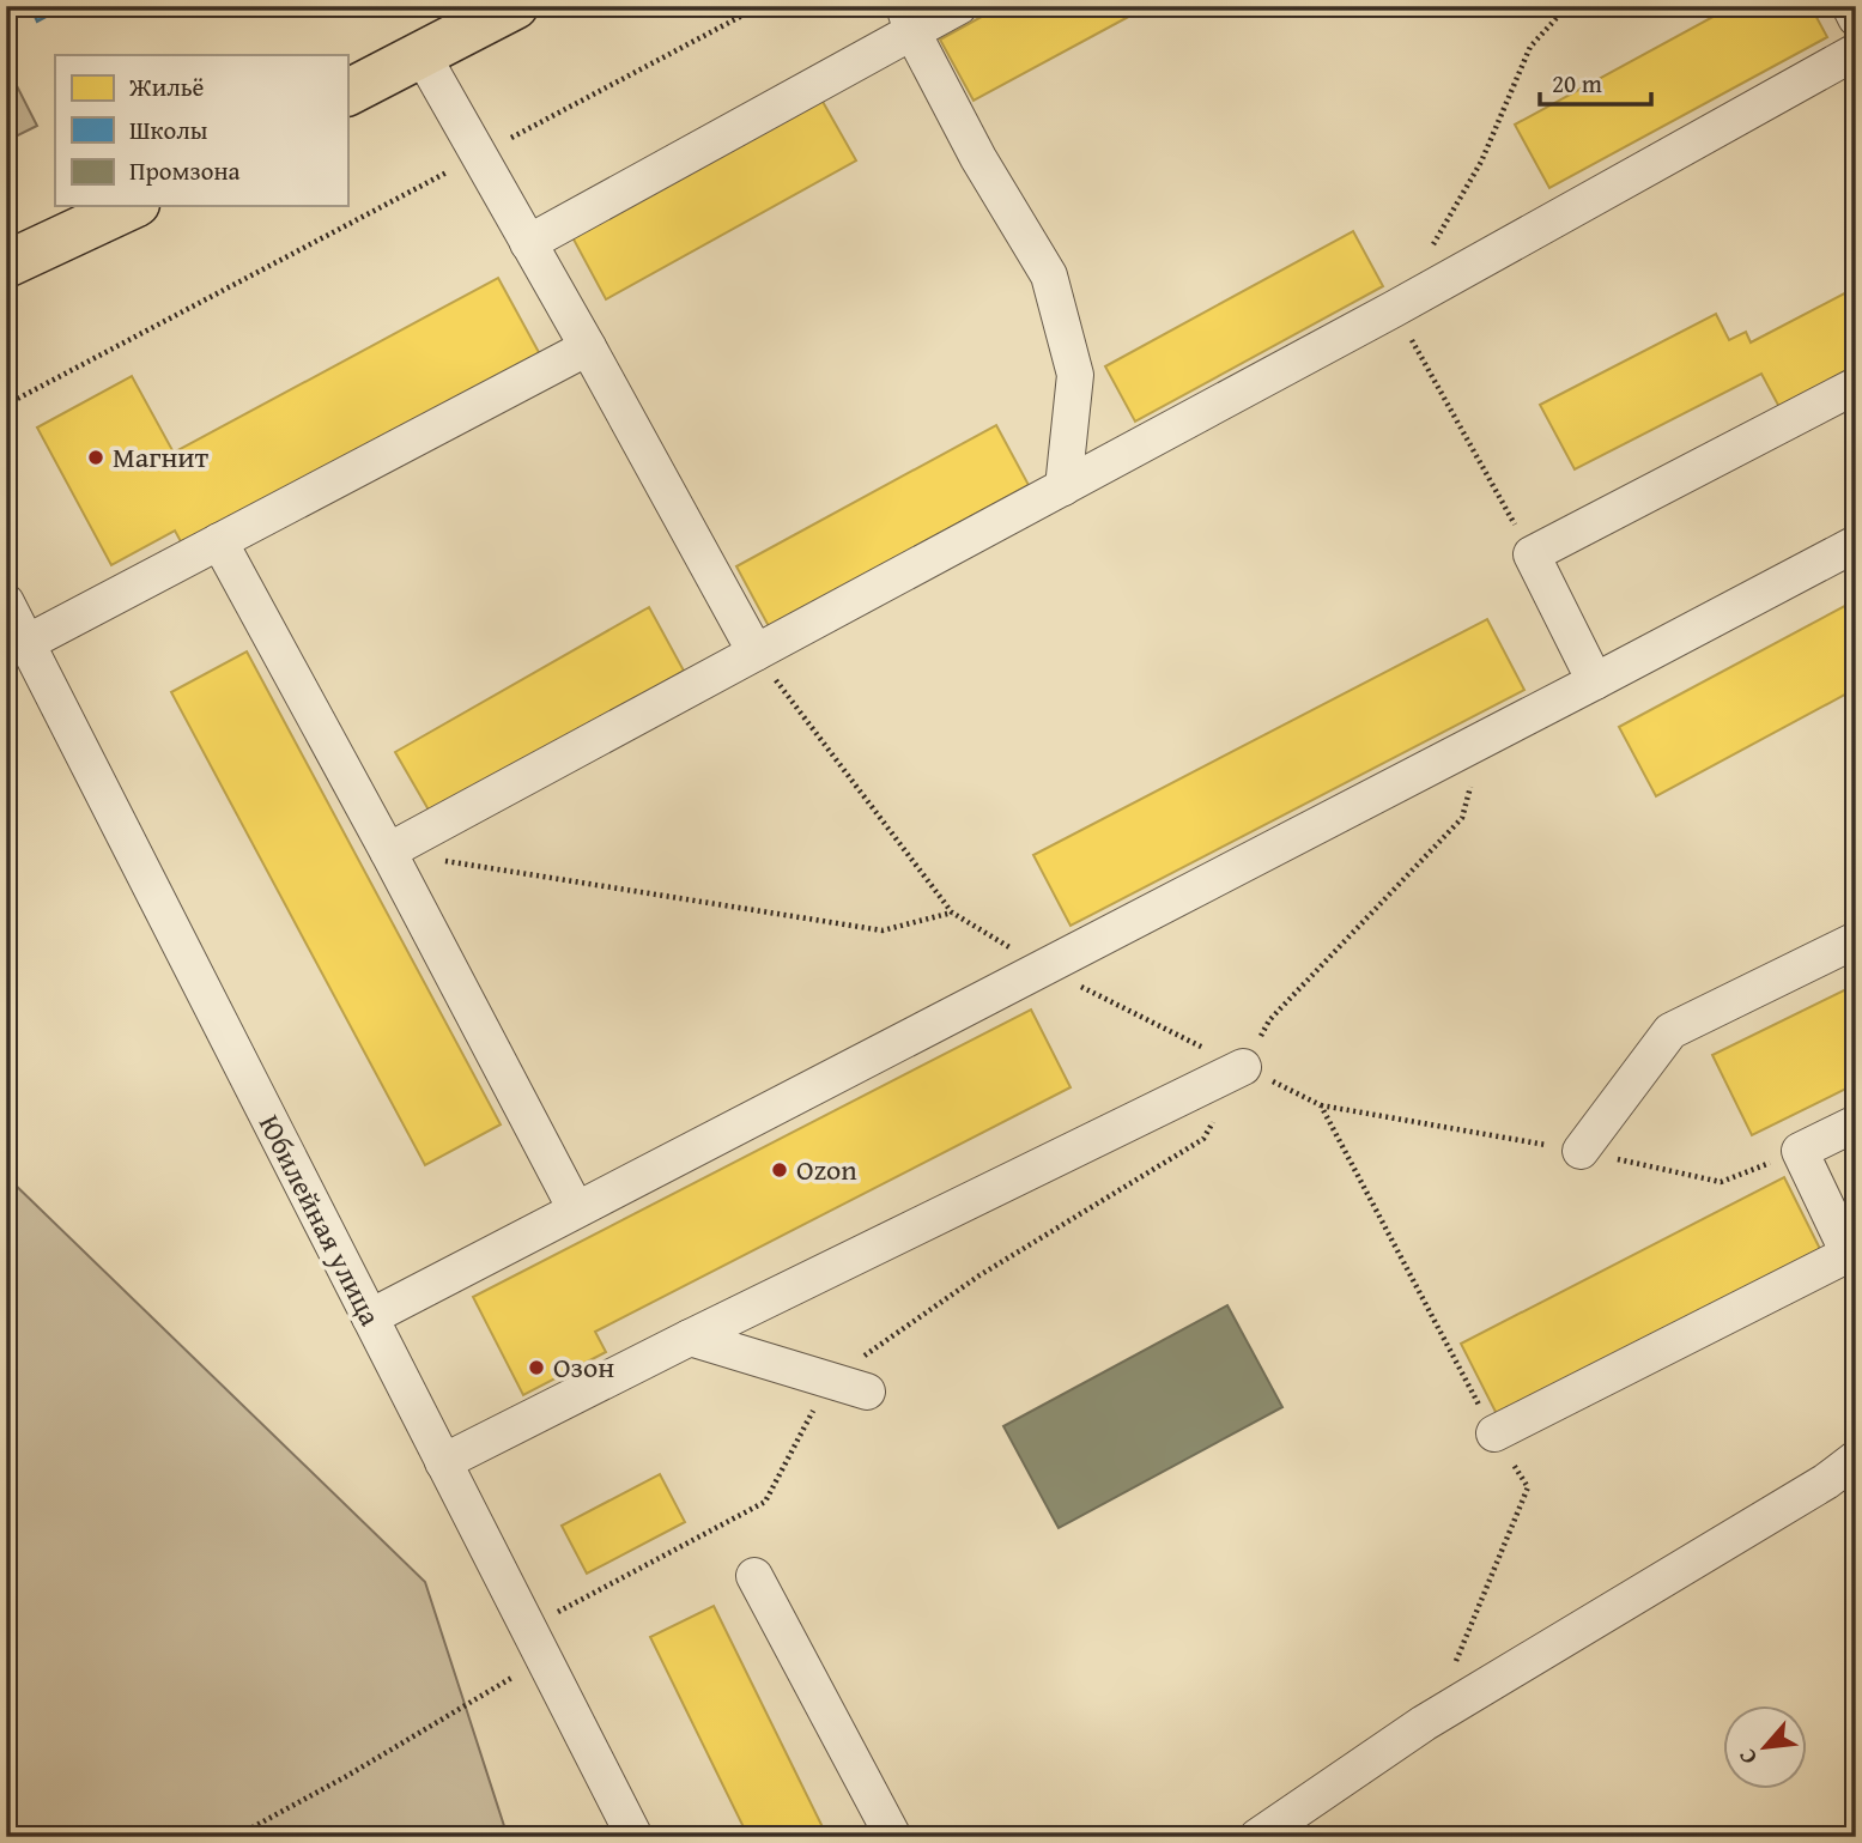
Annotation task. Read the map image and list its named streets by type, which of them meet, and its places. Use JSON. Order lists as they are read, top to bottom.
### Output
{
  "streets": {
    "street": ["Юбилейная улица"]
  },
  "places": ["Магнит", "Ozon", "Озон"],
  "legend": ["Жильё", "Школы", "Промзона"],
  "scale_bar": "20 m",
  "north": "bottom left"
}
